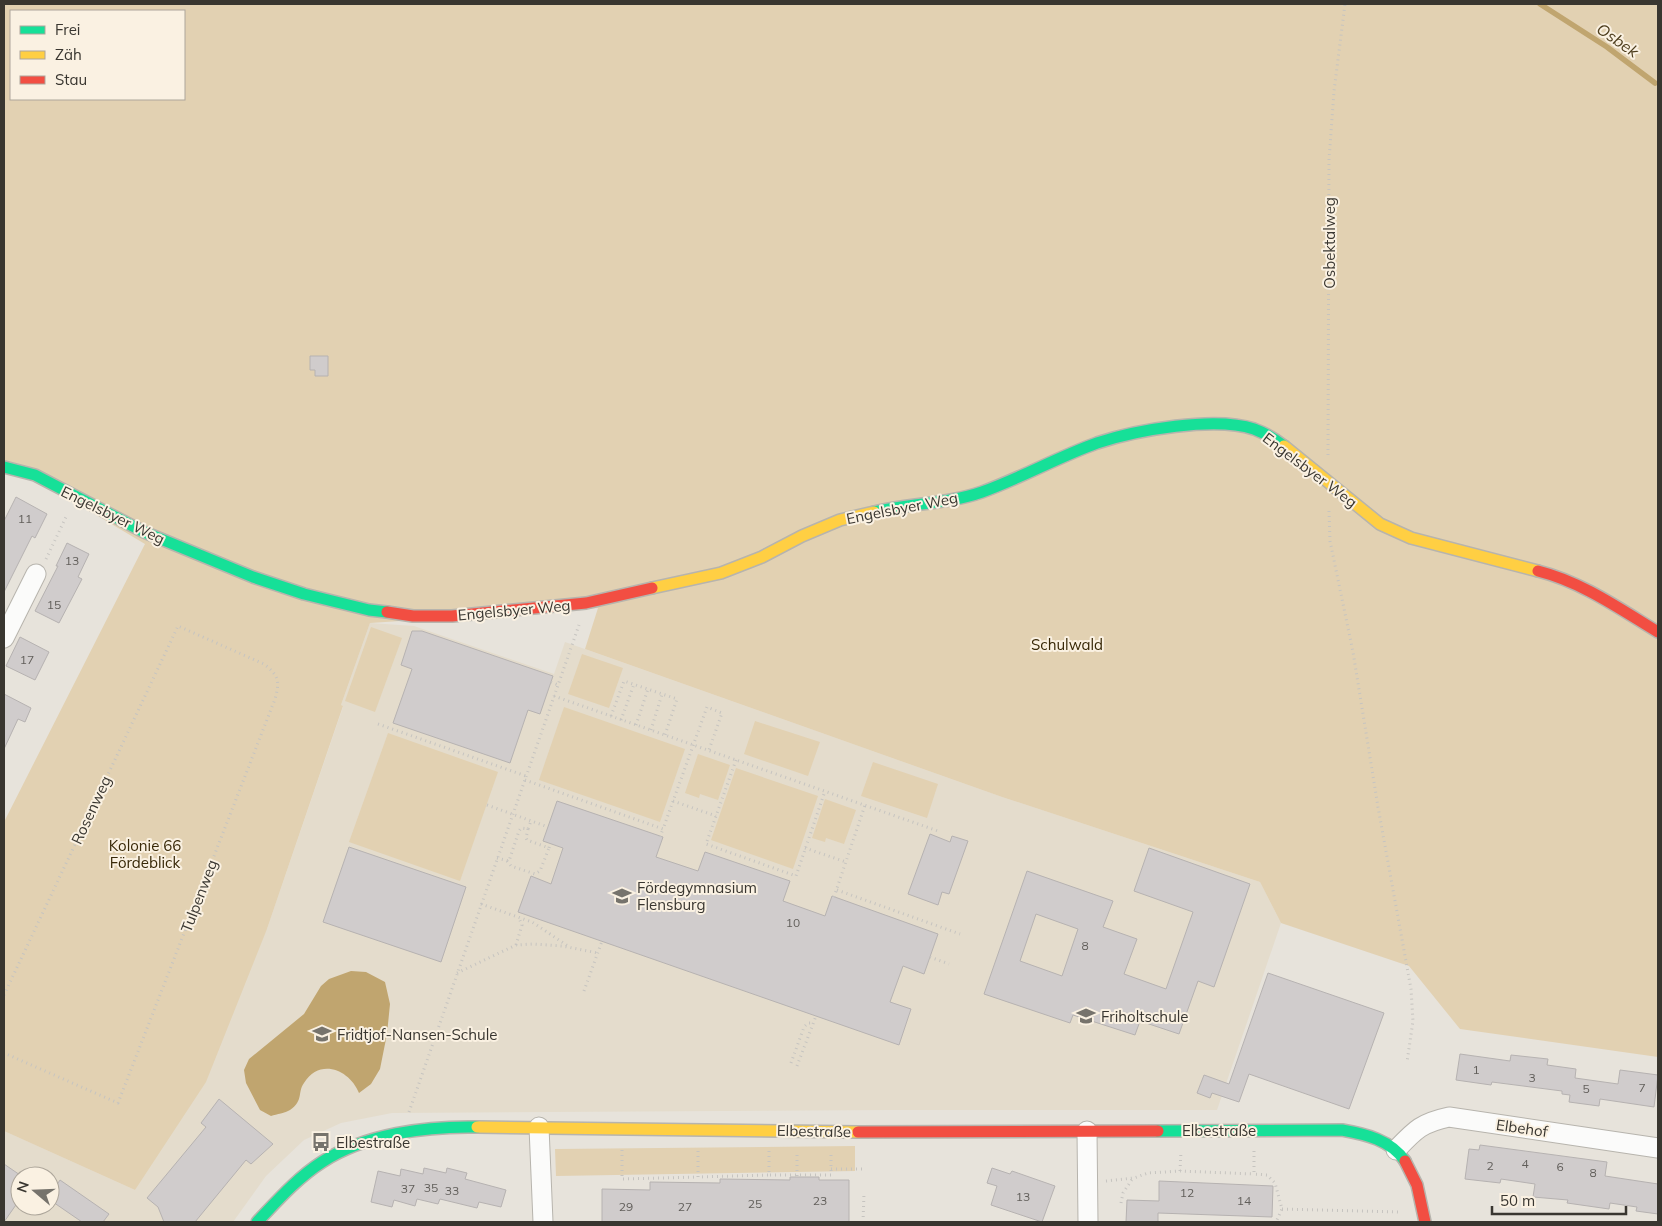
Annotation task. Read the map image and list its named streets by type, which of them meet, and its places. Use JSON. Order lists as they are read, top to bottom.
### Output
{
  "streets": {
    "street": ["Engelsbyer Weg", "Elbehof", "Elbestraße"],
    "path": ["Osbektalweg", "Rosenweg", "Tulpenweg"]
  },
  "crossings": [
    ["Osbektalweg", "Engelsbyer Weg"],
    ["Rosenweg", "Tulpenweg"],
    ["Elbehof", "Elbestraße"]
  ],
  "water": ["Osbek"],
  "parks": ["Schulwald", "Kolonie 66 Fördeblick"],
  "places": {
    "school or university": ["Fördegymnasium Flensburg", "Friholtschule", "Fridtjof-Nansen-Schule"],
    "bus stop": ["Elbestraße"]
  },
  "house_numbers": [
    "11",
    "13",
    "15",
    "17",
    "10",
    "8",
    "1",
    "3",
    "7",
    "5",
    "4",
    "2",
    "6",
    "8",
    "35",
    "37",
    "33",
    "12",
    "13",
    "23",
    "14",
    "25",
    "29",
    "27"
  ],
  "legend": ["Frei", "Zäh", "Stau"],
  "scale_bar": "50 m",
  "north": "left"
}
